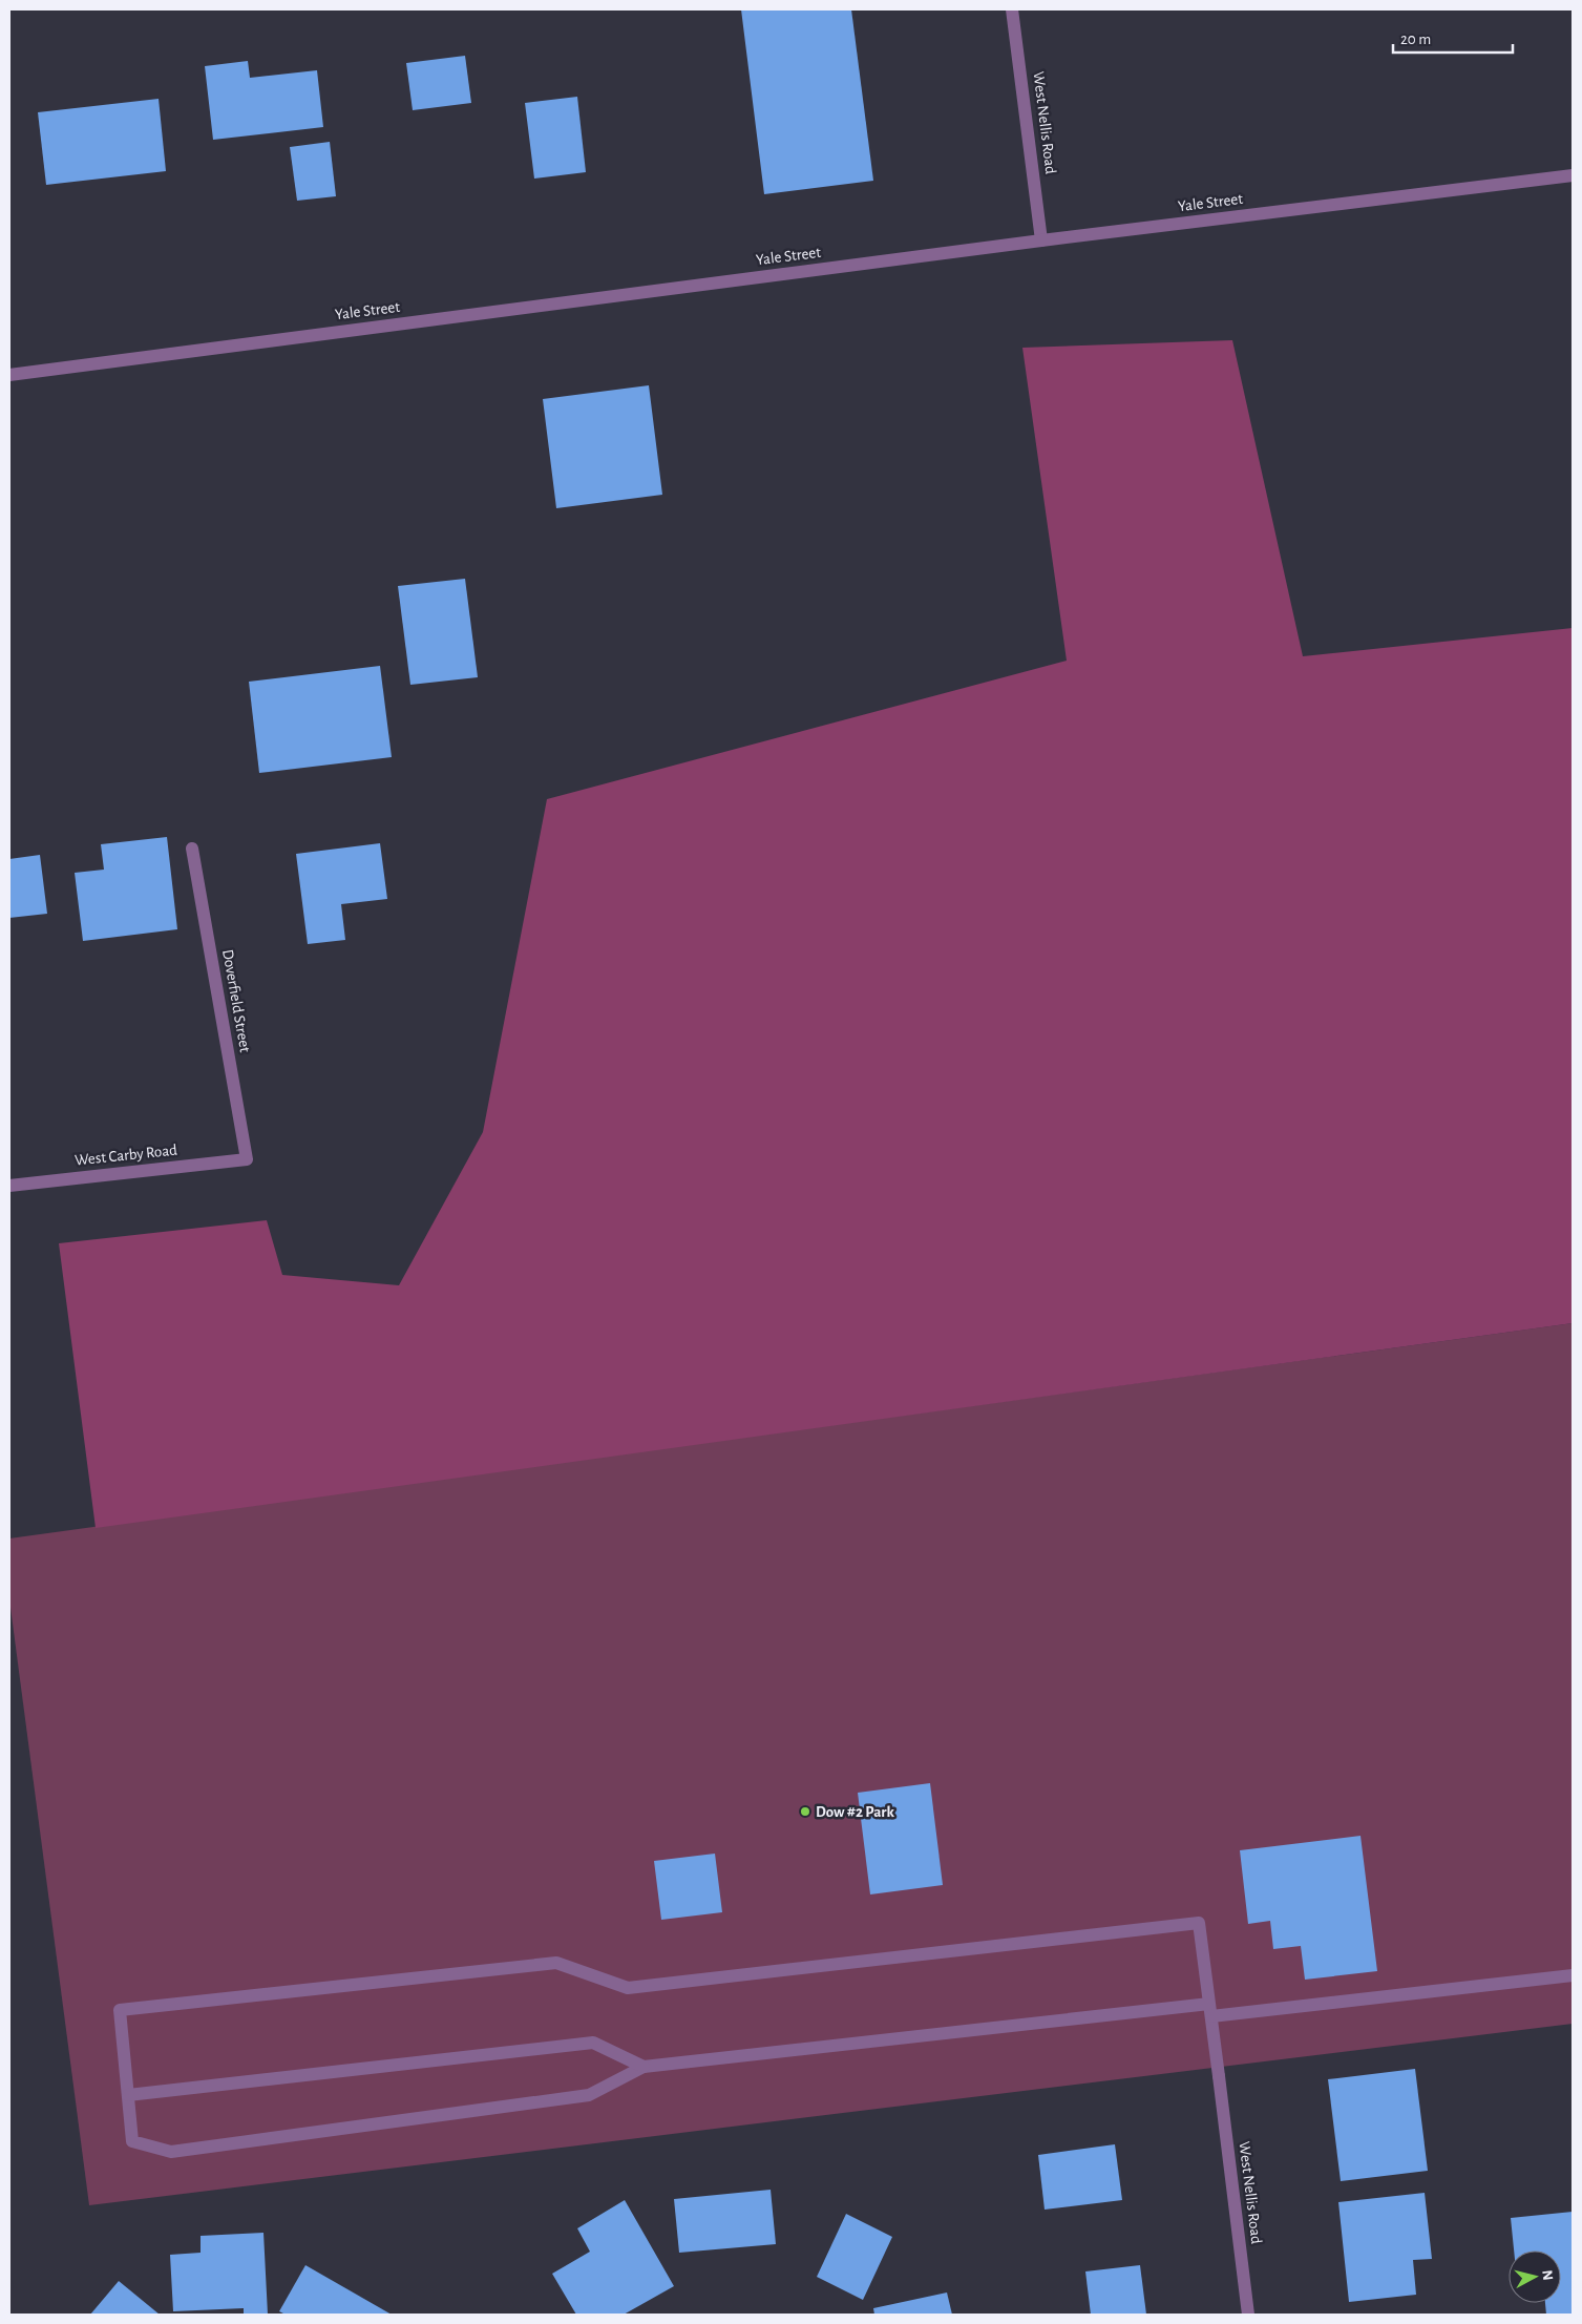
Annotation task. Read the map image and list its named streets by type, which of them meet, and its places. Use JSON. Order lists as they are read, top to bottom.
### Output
{
  "streets": {
    "street": [
      "West Nellis Road",
      "Yale Street",
      "Doverfield Street",
      "West Carby Road"
    ]
  },
  "crossings": [
    ["West Nellis Road", "Yale Street"],
    ["Doverfield Street", "West Carby Road"]
  ],
  "places": ["Dow #2 Park"],
  "scale_bar": "20 m",
  "north": "right"
}
